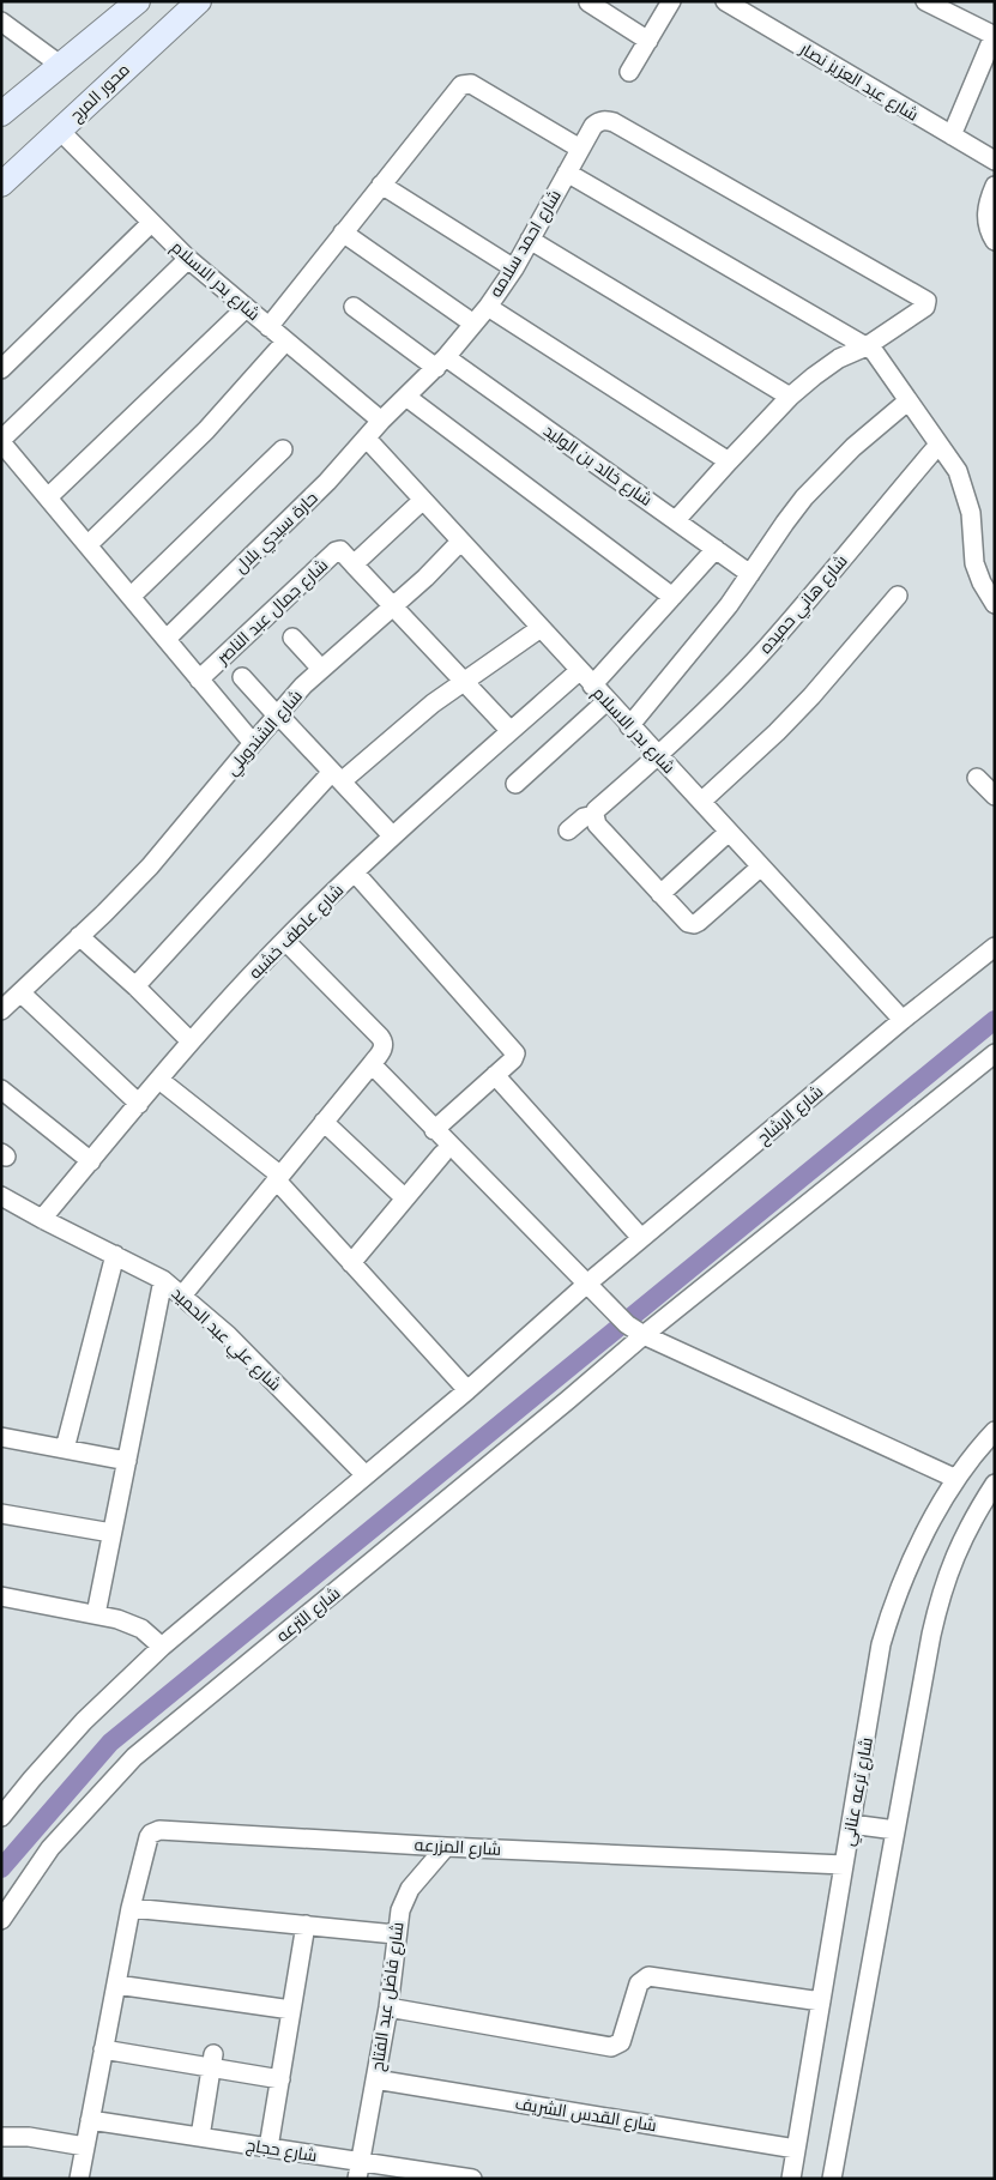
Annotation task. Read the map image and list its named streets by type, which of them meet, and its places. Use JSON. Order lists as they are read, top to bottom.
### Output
{
  "streets": {
    "main road": ["محور المرج"],
    "street": [
      "شارع عبد العزيز نصار",
      "شارع احمد سلامه",
      "شارع بدر الاسلام",
      "شارع خالد بن الوليد",
      "حارة سيدي بلال",
      "شارع هاني حميده",
      "شارع جمال عبد الناصر",
      "شارع الشندويلي",
      "شارع عاطف خشبه",
      "شارع الرشاح",
      "شارع علي عبد الحميد",
      "شارع الترعه",
      "شارع ترعه عناني",
      "شارع المزرعه",
      "شارع فاضل عبد الفتاح",
      "شارع القدس الشريف",
      "شارع حجاج"
    ]
  },
  "crossings": [
    ["محور المرج", "شارع بدر الاسلام"],
    ["شارع احمد سلامه", "شارع بدر الاسلام"],
    ["شارع احمد سلامه", "شارع خالد بن الوليد"],
    ["شارع احمد سلامه", "حارة سيدي بلال"],
    ["شارع بدر الاسلام", "حارة سيدي بلال"],
    ["شارع بدر الاسلام", "شارع هاني حميده"],
    ["شارع بدر الاسلام", "شارع جمال عبد الناصر"],
    ["شارع بدر الاسلام", "شارع الشندويلي"],
    ["شارع بدر الاسلام", "شارع عاطف خشبه"],
    ["شارع بدر الاسلام", "شارع الرشاح"],
    ["شارع عاطف خشبه", "شارع علي عبد الحميد"],
    ["شارع ترعه عناني", "شارع المزرعه"],
    ["شارع ترعه عناني", "شارع القدس الشريف"],
    ["شارع المزرعه", "شارع فاضل عبد الفتاح"],
    ["شارع المزرعه", "شارع حجاج"],
    ["شارع فاضل عبد الفتاح", "شارع القدس الشريف"],
    ["شارع فاضل عبد الفتاح", "شارع حجاج"]
  ]
}
